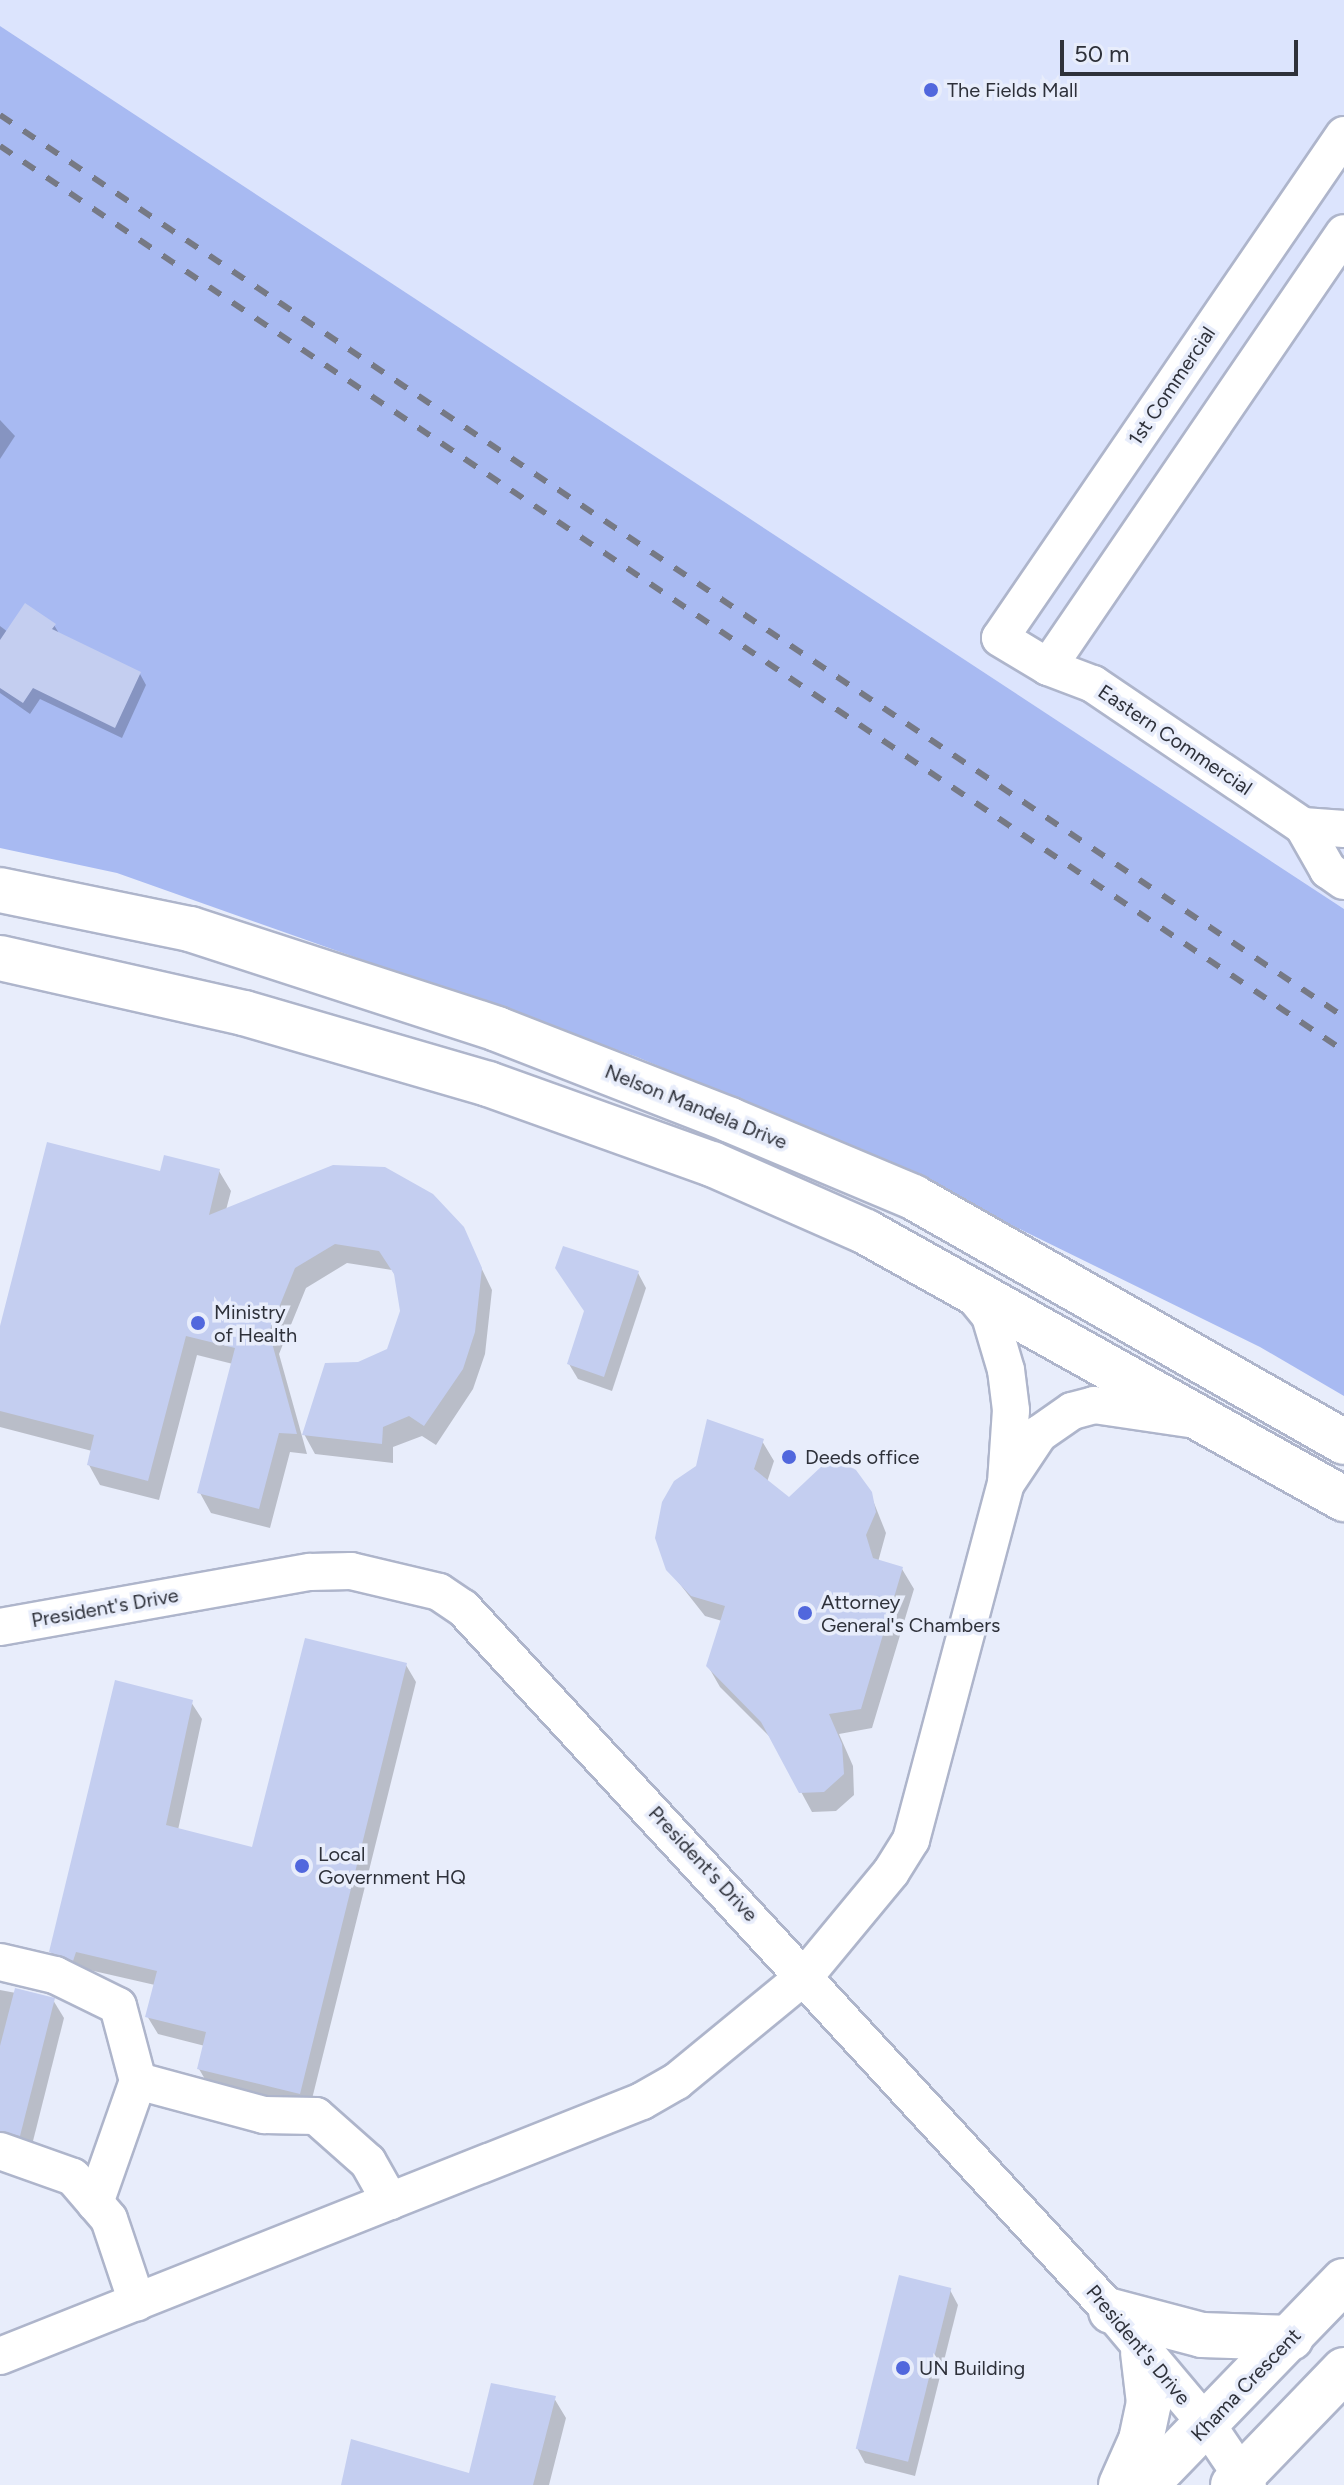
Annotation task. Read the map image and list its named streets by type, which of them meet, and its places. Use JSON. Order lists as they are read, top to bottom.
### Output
{
  "streets": {
    "main road": ["Nelson Mandela Drive", "Khama Crescent"],
    "street": ["1st Commercial", "Eastern Commercial", "President's Drive"]
  },
  "crossings": [
    ["1st Commercial", "Eastern Commercial"],
    ["President's Drive", "Khama Crescent"]
  ],
  "places": [
    "The Fields Mall",
    "Ministry of Health",
    "Deeds office",
    "Attorney General's Chambers",
    "Local Government HQ",
    "UN Building"
  ],
  "scale_bar": "50 m"
}
